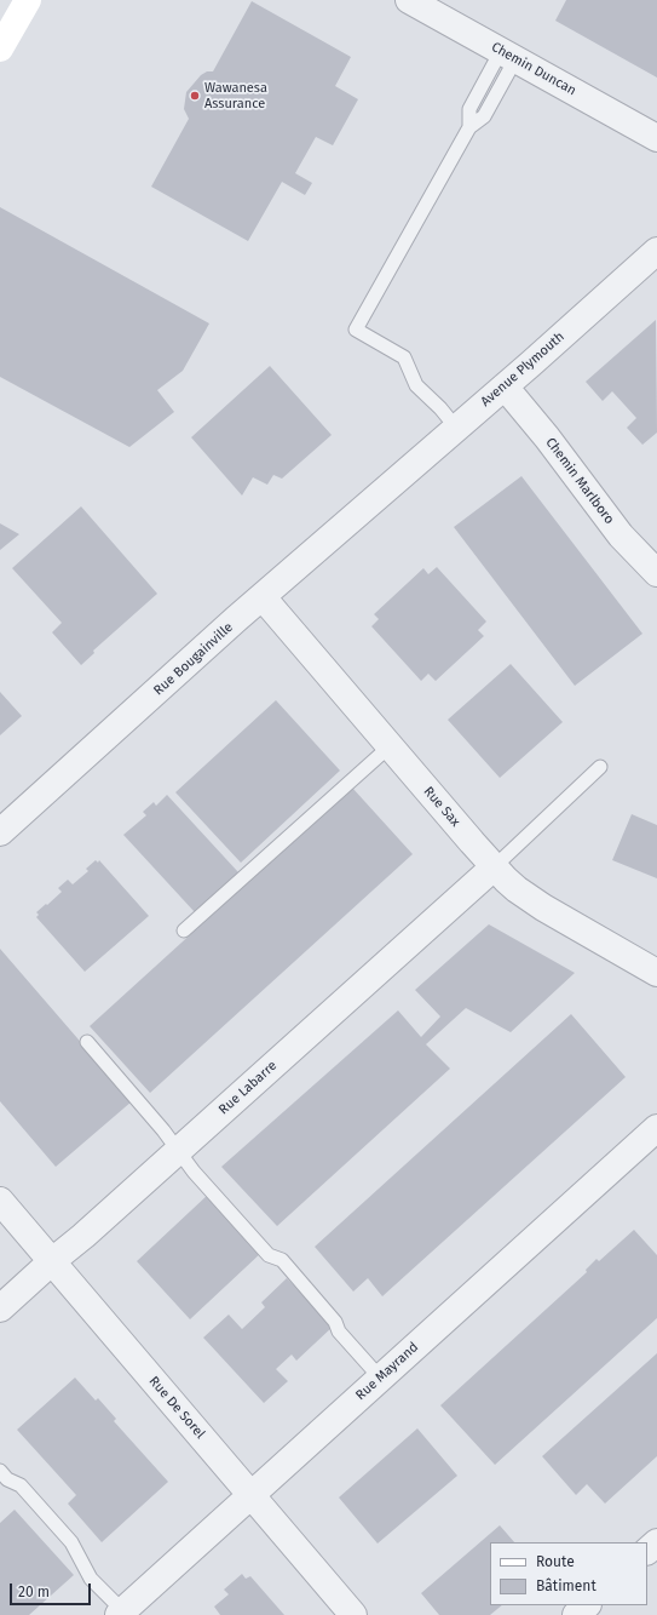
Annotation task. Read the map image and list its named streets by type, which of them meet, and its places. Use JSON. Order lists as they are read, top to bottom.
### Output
{
  "streets": {
    "street": [
      "Chemin Duncan",
      "Avenue Plymouth",
      "Chemin Marlboro",
      "Rue Bougainville",
      "Rue Sax",
      "Rue Labarre",
      "Rue Mayrand",
      "Rue De Sorel"
    ]
  },
  "crossings": [
    ["Avenue Plymouth", "Chemin Marlboro"],
    ["Avenue Plymouth", "Rue Bougainville"],
    ["Rue Bougainville", "Rue Sax"],
    ["Rue Sax", "Rue Labarre"],
    ["Rue Labarre", "Rue De Sorel"],
    ["Rue Mayrand", "Rue De Sorel"]
  ],
  "places": ["Wawanesa Assurance"],
  "legend": ["Route", "Bâtiment"],
  "scale_bar": "20 m"
}
